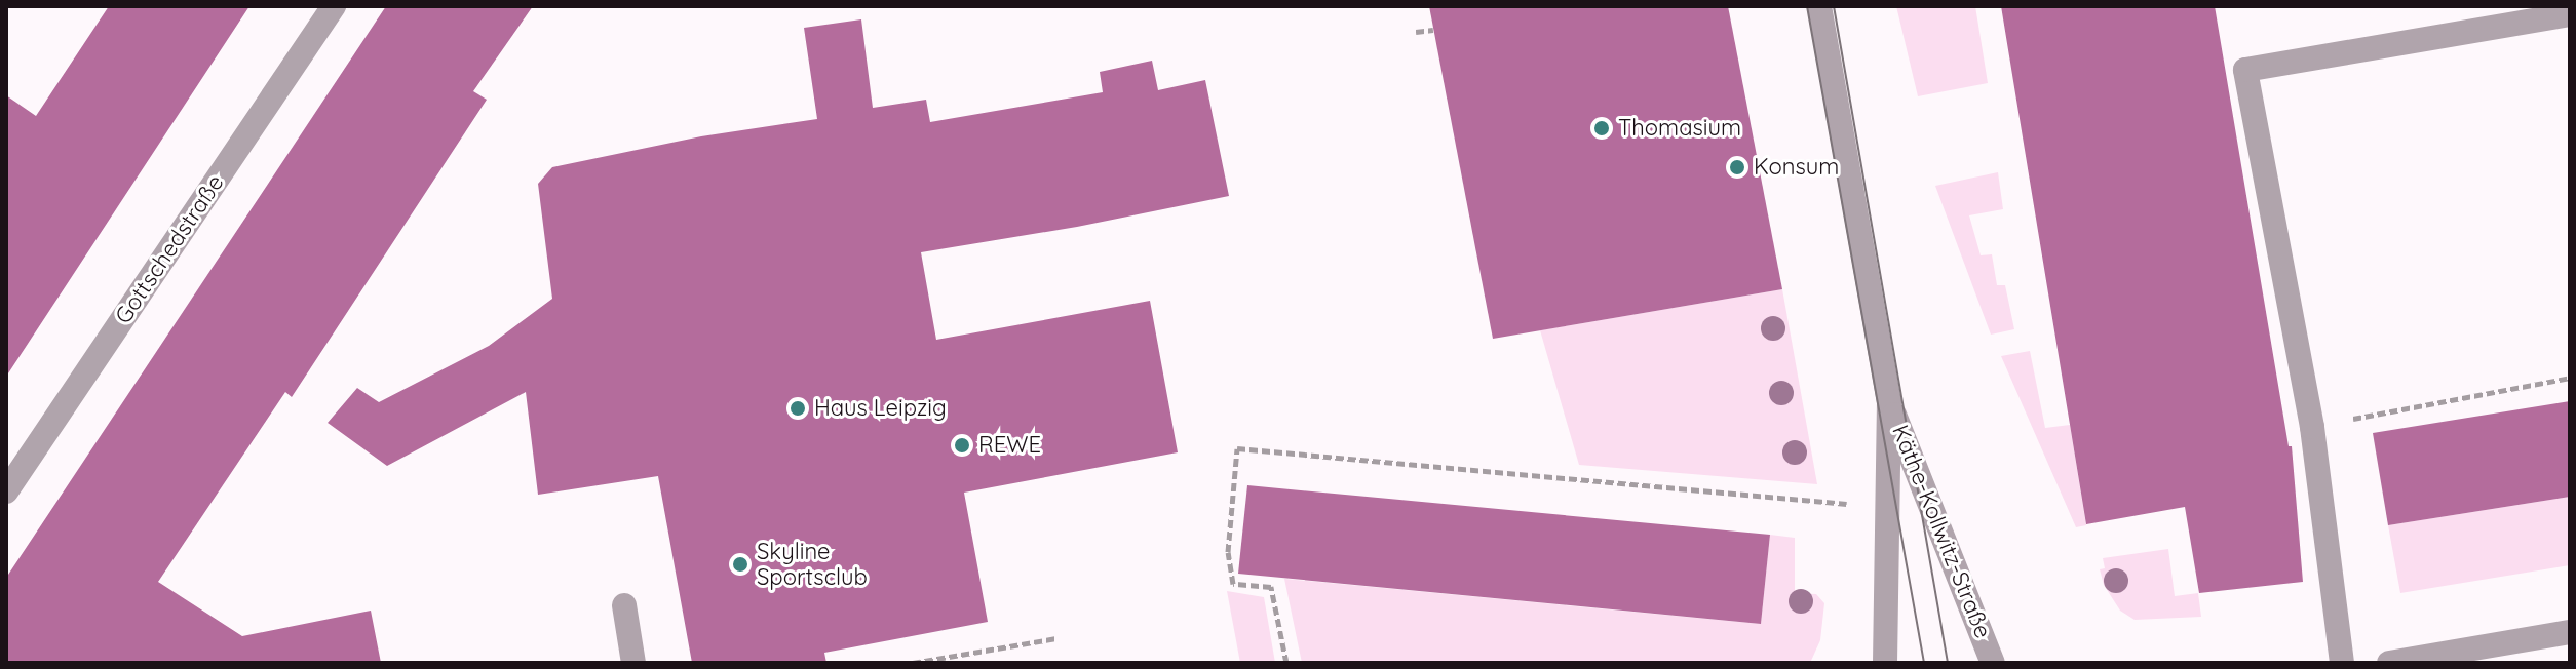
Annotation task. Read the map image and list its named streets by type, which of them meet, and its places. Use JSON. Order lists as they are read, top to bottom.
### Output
{
  "streets": {
    "street": ["Gottschedstraße", "Käthe-Kollwitz-Straße"]
  },
  "places": [
    "Thomasium",
    "Konsum",
    "Haus Leipzig",
    "REWE",
    "Skyline Sportsclub"
  ]
}
